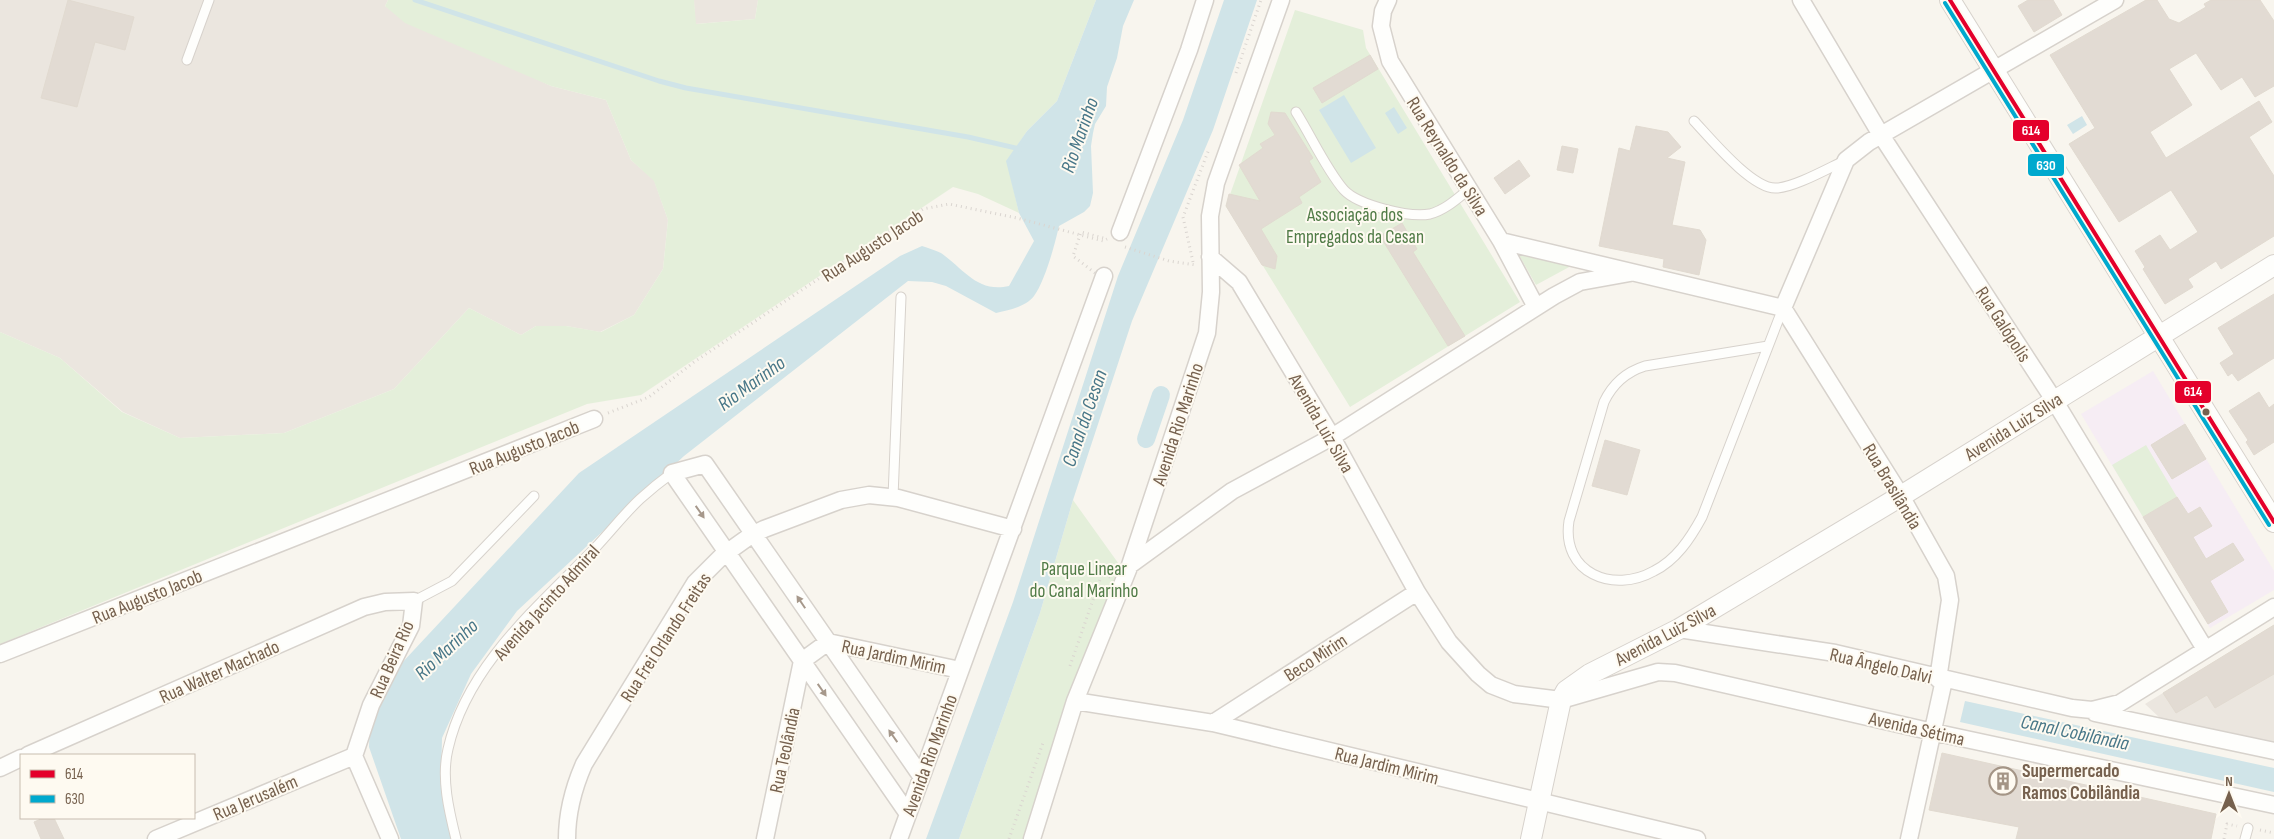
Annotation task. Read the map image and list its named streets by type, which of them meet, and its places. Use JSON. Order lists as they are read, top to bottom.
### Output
{
  "streets": {
    "street": [
      "Rua Reynaldo da Silva",
      "Rua Augusto Jacob",
      "Rua Galópolis",
      "Avenida Luiz Silva",
      "Avenida Rio Marinho",
      "Rua Brasilândia",
      "Avenida Jacinto Admiral",
      "Rua Frei Orlando Freitas",
      "Rua Jardim Mirim",
      "Beco Mirim",
      "Rua Beira Rio",
      "Rua Ângelo Dalvi",
      "Rua Walter Machado",
      "Avenida Sétima",
      "Rua Teolândia",
      "Rua Jerusalém"
    ]
  },
  "crossings": [
    ["Rua Galópolis", "Avenida Luiz Silva"],
    ["Rua Galópolis", "Rua Ângelo Dalvi"],
    ["Avenida Luiz Silva", "Avenida Rio Marinho"],
    ["Avenida Luiz Silva", "Rua Brasilândia"],
    ["Avenida Luiz Silva", "Beco Mirim"],
    ["Avenida Luiz Silva", "Rua Ângelo Dalvi"],
    ["Avenida Luiz Silva", "Avenida Sétima"],
    ["Avenida Rio Marinho", "Avenida Jacinto Admiral"],
    ["Avenida Rio Marinho", "Rua Frei Orlando Freitas"],
    ["Avenida Rio Marinho", "Rua Jardim Mirim"],
    ["Rua Brasilândia", "Rua Ângelo Dalvi"],
    ["Rua Brasilândia", "Avenida Sétima"],
    ["Avenida Jacinto Admiral", "Rua Frei Orlando Freitas"],
    ["Avenida Jacinto Admiral", "Rua Jardim Mirim"],
    ["Rua Jardim Mirim", "Beco Mirim"],
    ["Rua Beira Rio", "Rua Walter Machado"],
    ["Rua Beira Rio", "Rua Jerusalém"]
  ],
  "water": ["Rio Marinho", "Canal da Cesan", "Canal Cobilândia"],
  "parks": ["Associação dos Empregados da Cesan", "Parque Linear do Canal Marinho"],
  "places": {
    "building": ["Supermercado Ramos Cobilândia"]
  },
  "lines": ["transit line 614", "transit line 630"],
  "legend": ["614", "630"],
  "north": "top"
}
